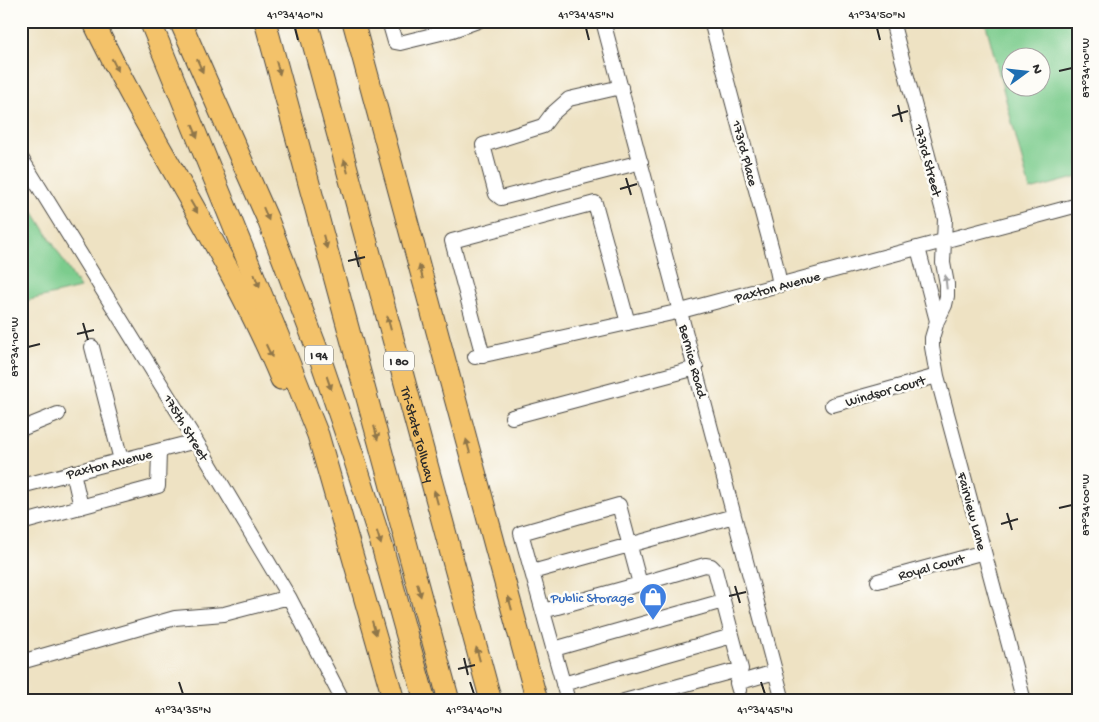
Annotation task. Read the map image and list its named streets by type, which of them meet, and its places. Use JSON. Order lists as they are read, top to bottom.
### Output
{
  "streets": {
    "highway": ["I 94", "I 80", "Tri-State Tollway"],
    "street": [
      "173rd Place",
      "173rd Street",
      "Paxton Avenue",
      "Bernice Road",
      "Windsor Court",
      "175th Street",
      "Fairview Lane",
      "Royal Court"
    ]
  },
  "crossings": [
    ["173rd Place", "Paxton Avenue"],
    ["173rd Street", "Paxton Avenue"],
    ["173rd Street", "Fairview Lane"],
    ["Paxton Avenue", "Bernice Road"],
    ["Paxton Avenue", "175th Street"],
    ["Paxton Avenue", "Fairview Lane"],
    ["Windsor Court", "Fairview Lane"],
    ["Fairview Lane", "Royal Court"]
  ],
  "places": {
    "shop": ["Public Storage"]
  },
  "north": "right",
  "coordinates": [
    "41°34'40\"N",
    "41°34'45\"N",
    "41°34'50\"N",
    "87°34'10\"W",
    "87°34'00\"W",
    "41°34'35\"N"
  ]
}
